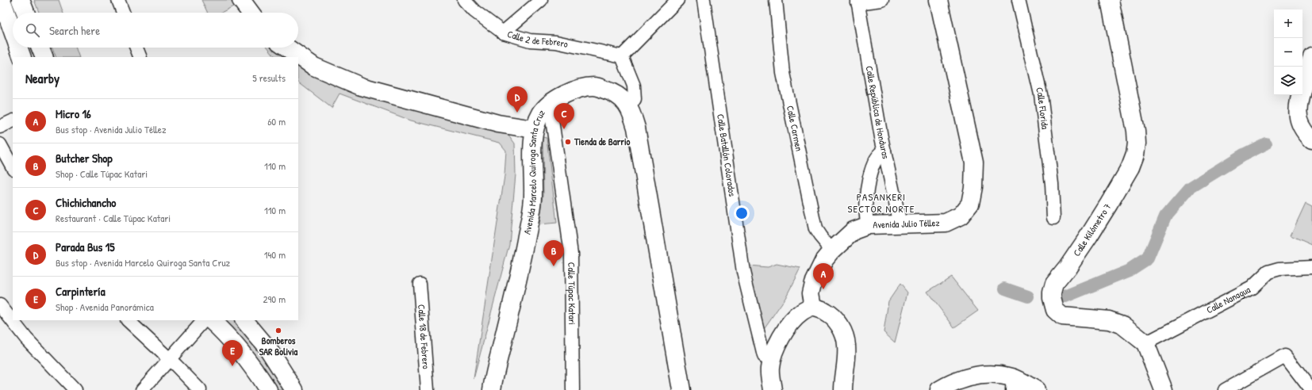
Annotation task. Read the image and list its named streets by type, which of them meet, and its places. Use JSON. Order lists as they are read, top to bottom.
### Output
{
  "streets": {
    "main road": ["Avenida Marcelo Quiroga Santa Cruz", "Avenida Julio Téllez", "Calle Kilómetro 7"],
    "street": [
      "Calle 2 de Febrero",
      "Calle Florida",
      "Calle República de Honduras",
      "Calle Carmen",
      "Calle Batallón Colorados",
      "Calle Túpac Katari",
      "Calle Nanagua",
      "Calle 18 de Febrero"
    ]
  },
  "crossings": [
    ["Calle República de Honduras", "Avenida Julio Téllez"],
    ["Calle Carmen", "Avenida Julio Téllez"],
    ["Avenida Marcelo Quiroga Santa Cruz", "Calle Túpac Katari"],
    ["Calle Kilómetro 7", "Calle Nanagua"]
  ],
  "districts": ["PASANKERI SECTOR NORTE"],
  "places": ["Tienda de Barrio", "Bomberos SAR Bolivia"],
  "page": {
    "map_buttons": ["+", "−"],
    "search": "Search here",
    "heading": ["Nearby", "5 results"],
    "pins": [
      "D",
      "C",
      "B",
      "A",
      "E"
    ],
    "list": [
      {
        "mark": "A",
        "name": "Micro 16",
        "note": "Bus stop · Avenida Julio Téllez",
        "value": "60 m"
      },
      {
        "mark": "B",
        "name": "Butcher Shop",
        "note": "Shop · Calle Túpac Katari",
        "value": "110 m"
      },
      {
        "mark": "C",
        "name": "Chichichancho",
        "note": "Restaurant · Calle Túpac Katari",
        "value": "110 m"
      },
      {
        "mark": "D",
        "name": "Parada Bus 15",
        "note": "Bus stop · Avenida Marcelo Quiroga Santa Cruz",
        "value": "140 m"
      },
      {
        "mark": "E",
        "name": "Carpintería",
        "note": "Shop · Avenida Panorámica",
        "value": "290 m"
      }
    ]
  }
}
